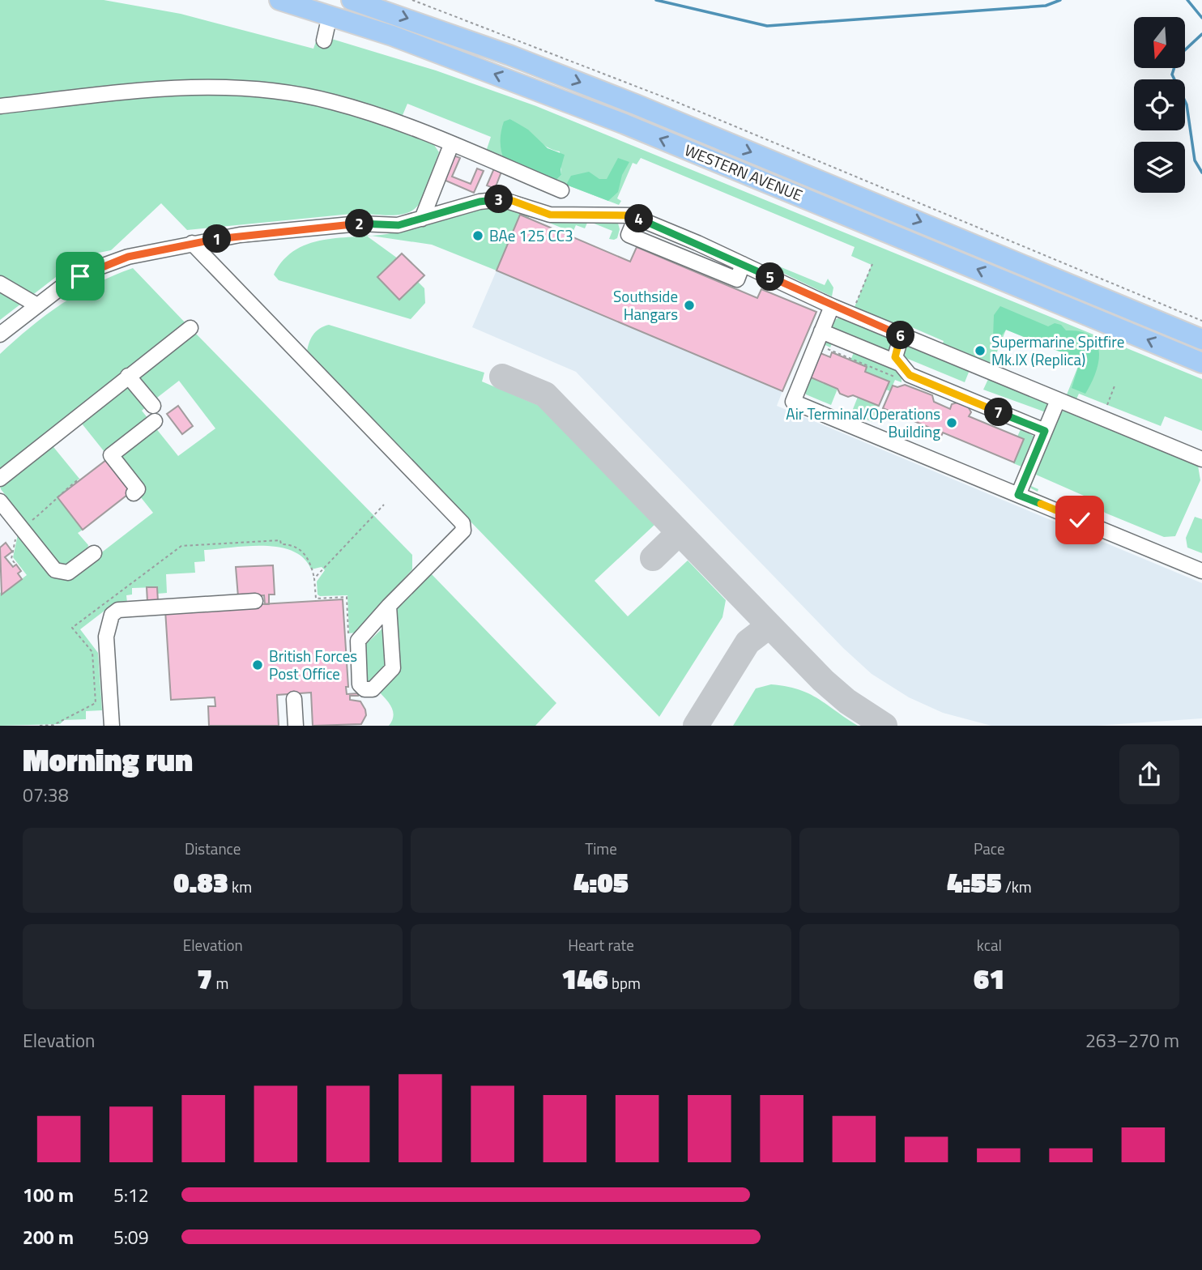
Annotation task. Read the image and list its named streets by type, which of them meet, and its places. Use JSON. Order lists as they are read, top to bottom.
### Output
{
  "streets": {
    "highway": ["WESTERN AVENUE"]
  },
  "places": [
    "BAe 125 CC3",
    "Southside Hangars",
    "Supermarine Spitfire Mk.IX (Replica)",
    "Air Terminal/Operations Building",
    "British Forces Post Office"
  ],
  "north": "bottom",
  "page": {
    "pins": [
      "3",
      "4",
      "2",
      "1",
      "5",
      "6",
      "7"
    ],
    "heading": ["Morning run", "07:38"],
    "stats": [
      ["Distance", "0.83 km"],
      ["Time", "4:05"],
      ["Pace", "4:55 /km"],
      ["Elevation", "7 m"],
      ["Heart rate", "146 bpm"],
      ["kcal", "61"]
    ],
    "chart": ["Elevation", "263–270 m"],
    "list": [
      {
        "name": "100 m",
        "note": "5:12"
      },
      {
        "name": "200 m",
        "note": "5:09"
      }
    ]
  }
}
